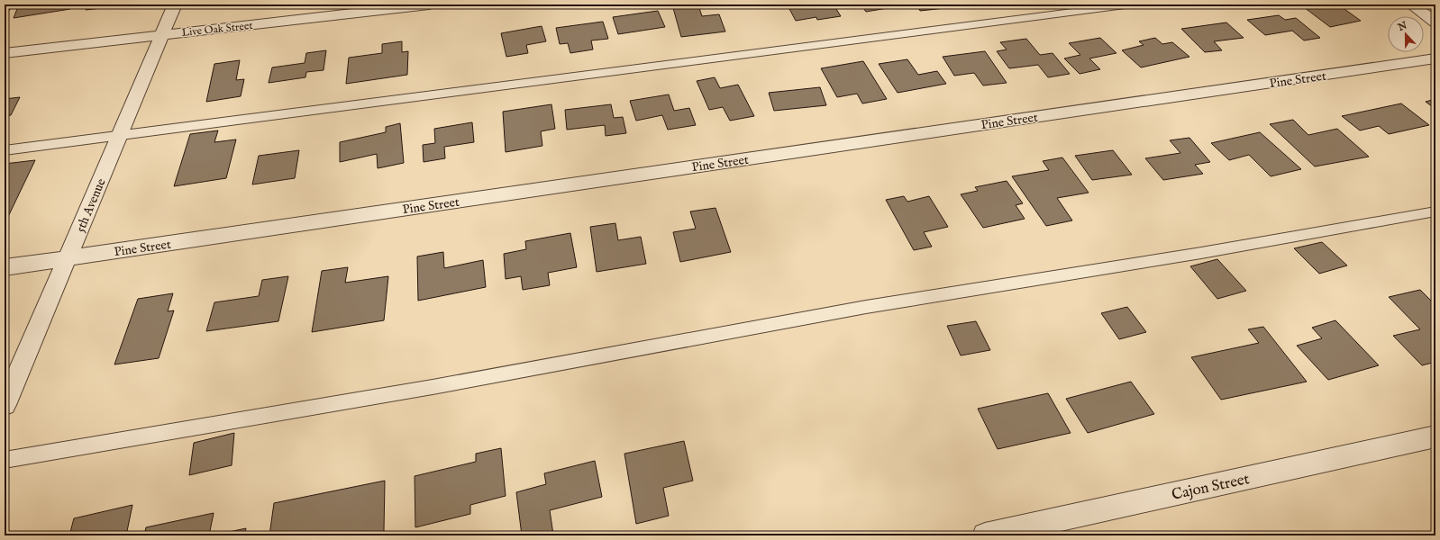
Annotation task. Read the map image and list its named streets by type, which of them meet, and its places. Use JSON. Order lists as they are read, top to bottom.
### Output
{
  "streets": {
    "street": [
      "Live Oak Street",
      "Pine Street",
      "5th Avenue",
      "Cajon Street"
    ]
  },
  "crossings": [
    ["Live Oak Street", "5th Avenue"],
    ["Pine Street", "5th Avenue"]
  ],
  "north": "top"
}
